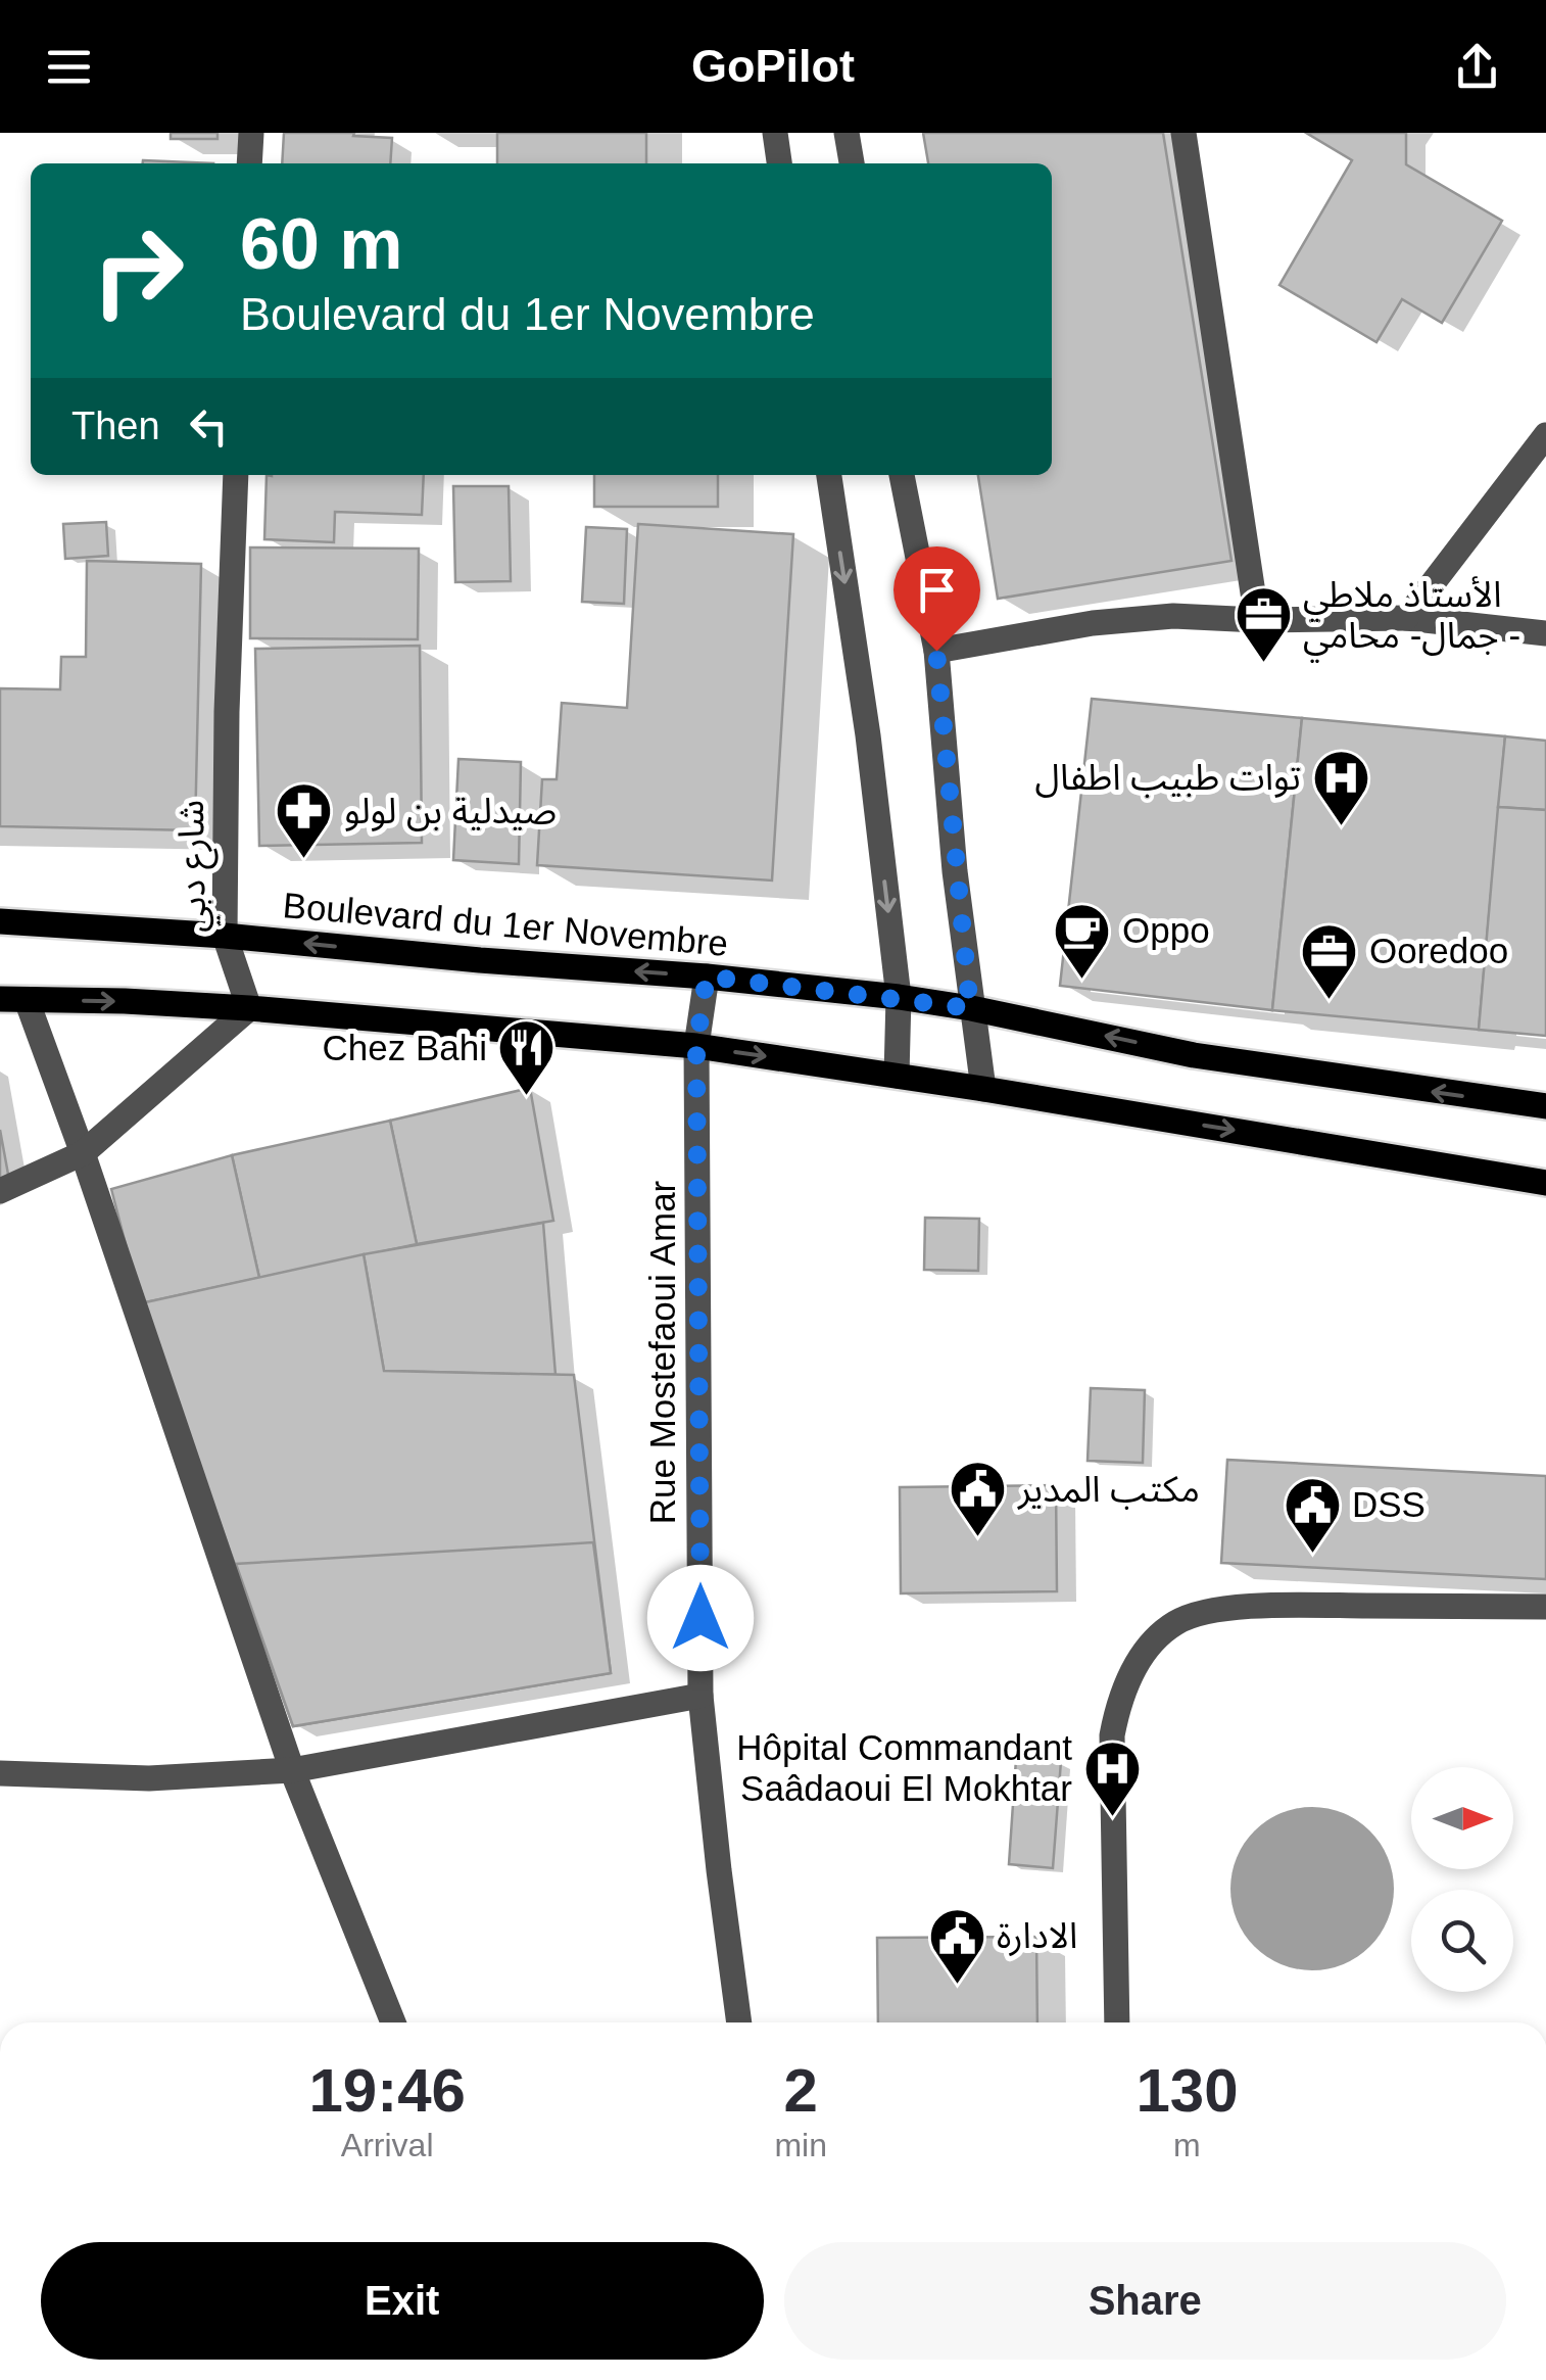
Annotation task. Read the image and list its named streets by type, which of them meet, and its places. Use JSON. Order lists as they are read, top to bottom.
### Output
{
  "streets": {
    "main road": ["Boulevard du 1er Novembre"],
    "street": ["شارع دبي", "Rue Mostefaoui Amar"]
  },
  "crossings": [
    ["شارع دبي", "Boulevard du 1er Novembre"],
    ["Boulevard du 1er Novembre", "Rue Mostefaoui Amar"]
  ],
  "places": {
    "office": ["الأستاذ ملاطي جمال- محامي -", "Ooredoo"],
    "hospital": ["توات طبيب اطفال", "Hôpital Commandant Saâdaoui El Mokhtar"],
    "pharmacy": ["صيدلية بن لولو"],
    "cafe": ["Oppo"],
    "restaurant": ["Chez Bahi"],
    "public building": ["مكتب المدير", "DSS", "الادارة"]
  },
  "north": "right",
  "page": {
    "header": "GoPilot",
    "turn": ["60 m", "Boulevard du 1er Novembre"],
    "then": "Then",
    "eta": [
      "19:46",
      "Arrival",
      "2",
      "min",
      "130",
      "m"
    ],
    "buttons": ["Exit", "Share"]
  }
}
